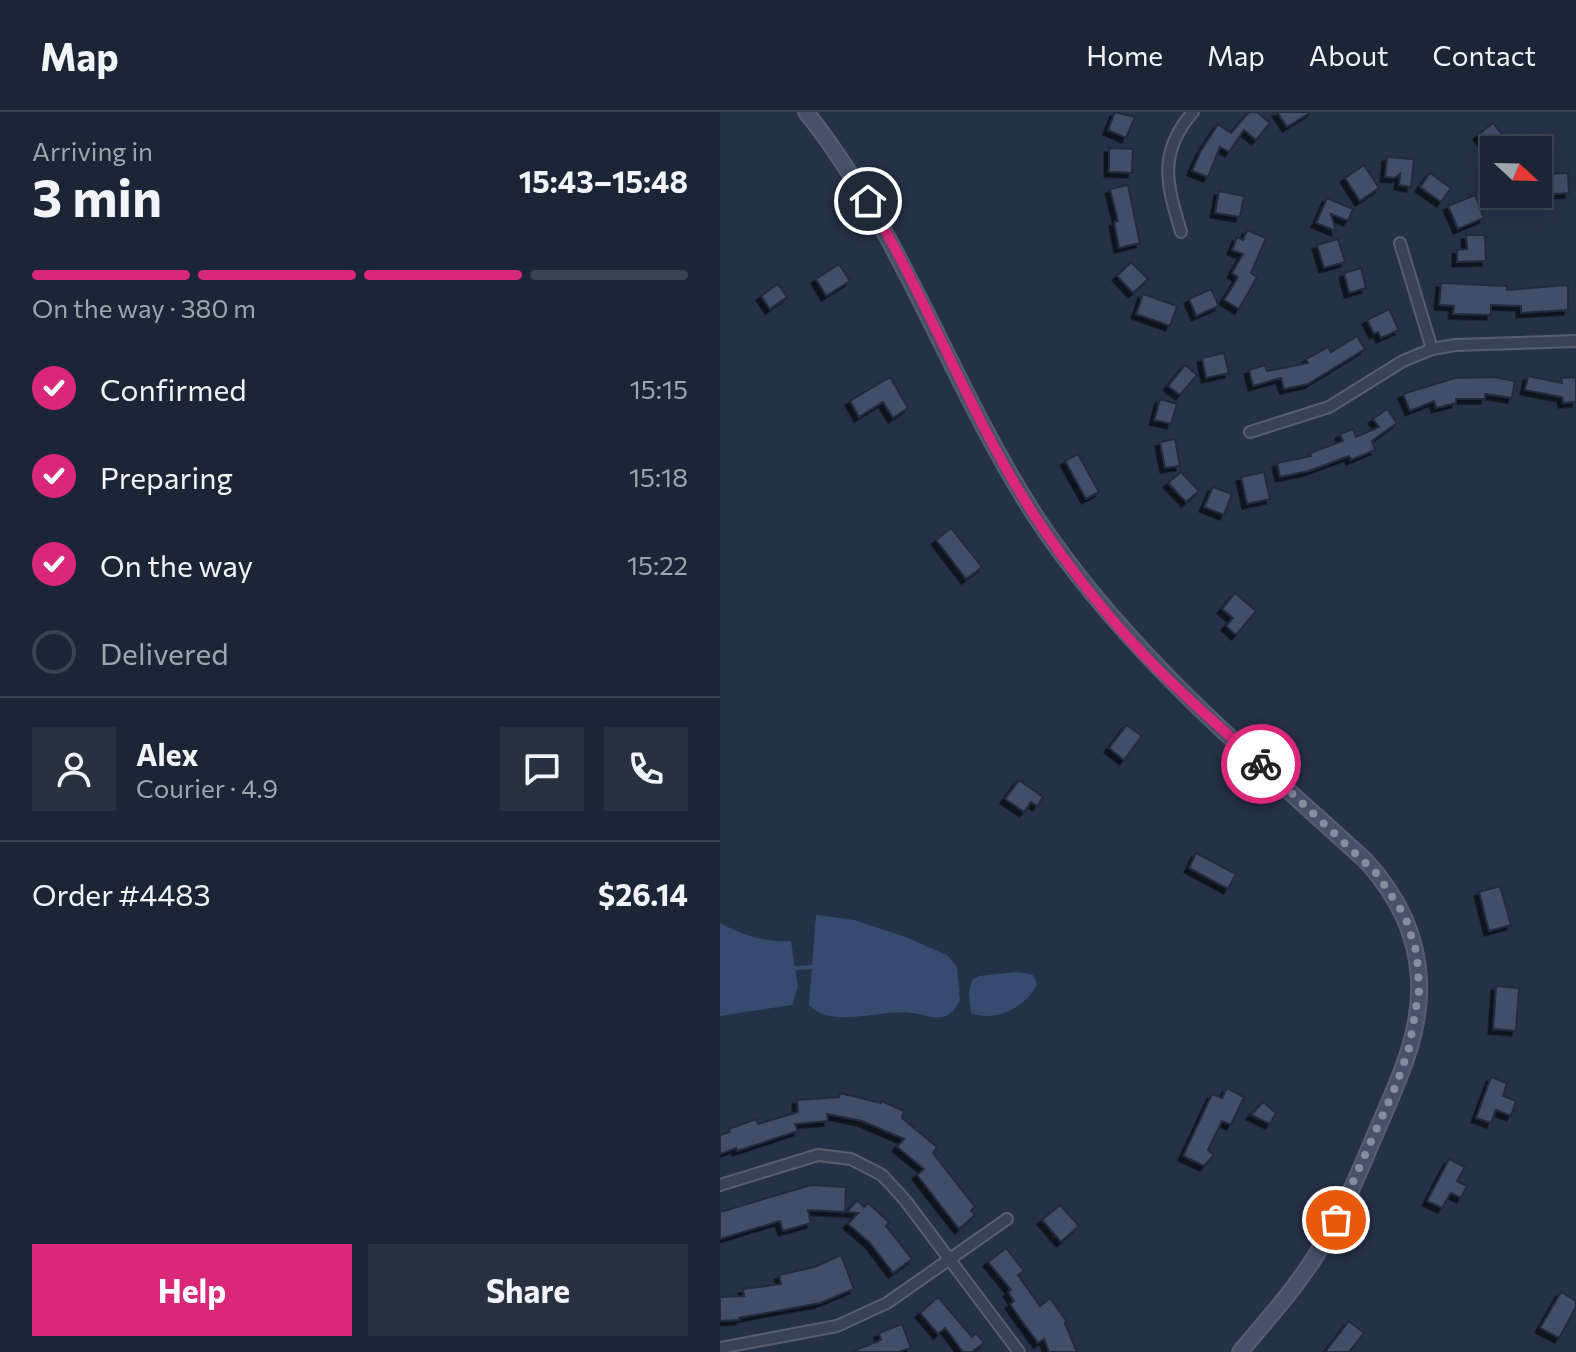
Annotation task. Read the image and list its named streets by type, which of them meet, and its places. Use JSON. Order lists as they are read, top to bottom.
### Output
{
  "north": "right",
  "page": {
    "header": "Map",
    "nav": [
      "Home",
      "Map",
      "About",
      "Contact"
    ],
    "heading": ["3 min", "Arriving in", "15:43–15:48"],
    "panel": [
      "Alex",
      "Courier · 4.9",
      "Order #4483",
      "$26.14"
    ],
    "bar": "On the way · 380 m",
    "list": [
      ["Confirmed", "15:15"],
      ["Preparing", "15:18"],
      ["On the way", "15:22"],
      "Delivered"
    ],
    "buttons": ["Help", "Share"]
  }
}
